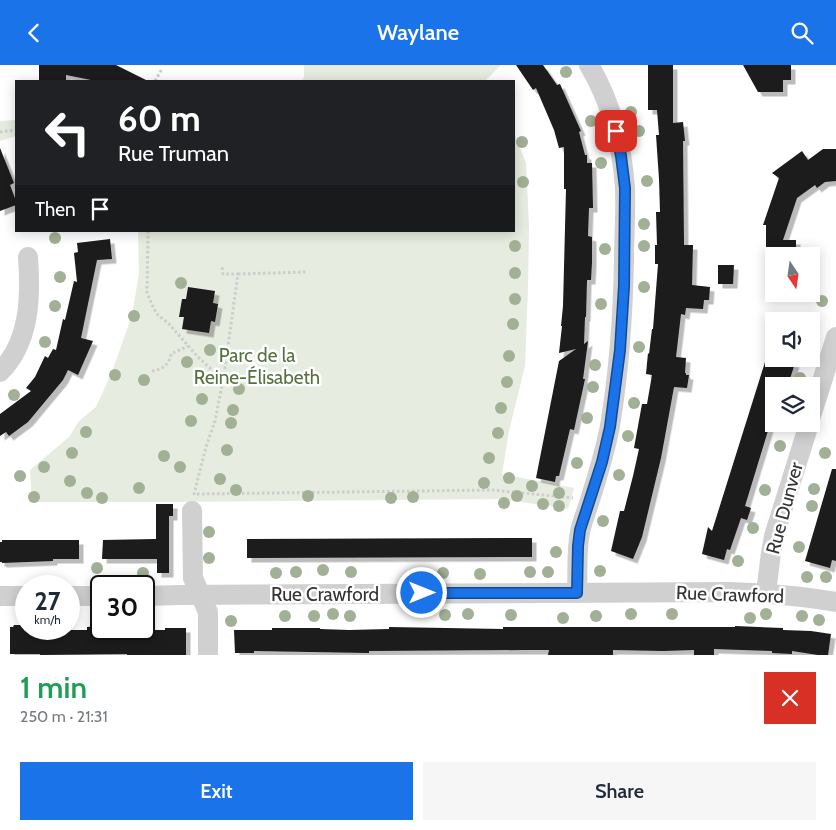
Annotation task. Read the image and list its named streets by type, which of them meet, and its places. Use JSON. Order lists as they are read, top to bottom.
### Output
{
  "streets": {
    "street": ["Rue Dunver", "Rue Crawford"]
  },
  "crossings": [
    ["Rue Dunver", "Rue Crawford"]
  ],
  "parks": ["Parc de la Reine-Élisabeth"],
  "north": "bottom",
  "page": {
    "header": "Waylane",
    "turn": ["60 m", "Rue Truman"],
    "then": "Then",
    "speed": "27 km/h",
    "limit": "30",
    "heading": ["1 min", "250 m · 21:31"],
    "buttons": ["Exit", "Share"]
  }
}
